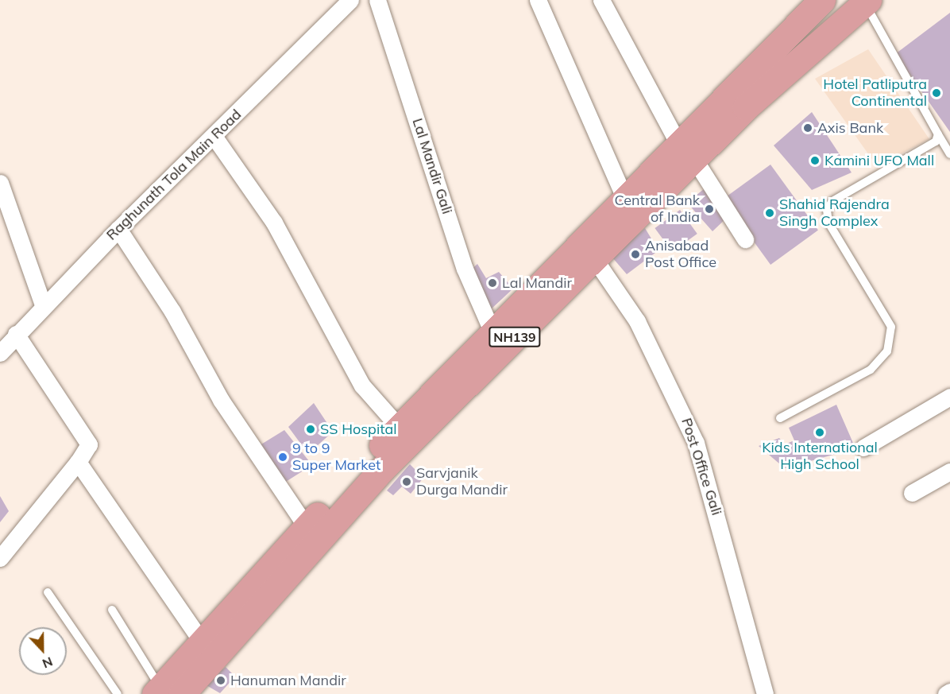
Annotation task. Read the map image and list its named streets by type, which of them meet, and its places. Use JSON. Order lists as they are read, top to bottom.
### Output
{
  "streets": {
    "highway": ["NH139"],
    "street": ["Lal Mandir Gali", "Raghunath Tola Main Road", "Post Office Gali"]
  },
  "crossings": [
    ["Lal Mandir Gali", "NH139"],
    ["NH139", "Post Office Gali"]
  ],
  "places": [
    "Hotel Patliputra Continental",
    "Axis Bank",
    "Kamini UFO Mall",
    "Central Bank of India",
    "Shahid Rajendra Singh Complex",
    "Anisabad Post Office",
    "Lal Mandir",
    "SS Hospital",
    "Kids International High School",
    "9 to 9 Super Market",
    "Sarvjanik Durga Mandir",
    "Hanuman Mandir"
  ],
  "north": "bottom"
}
